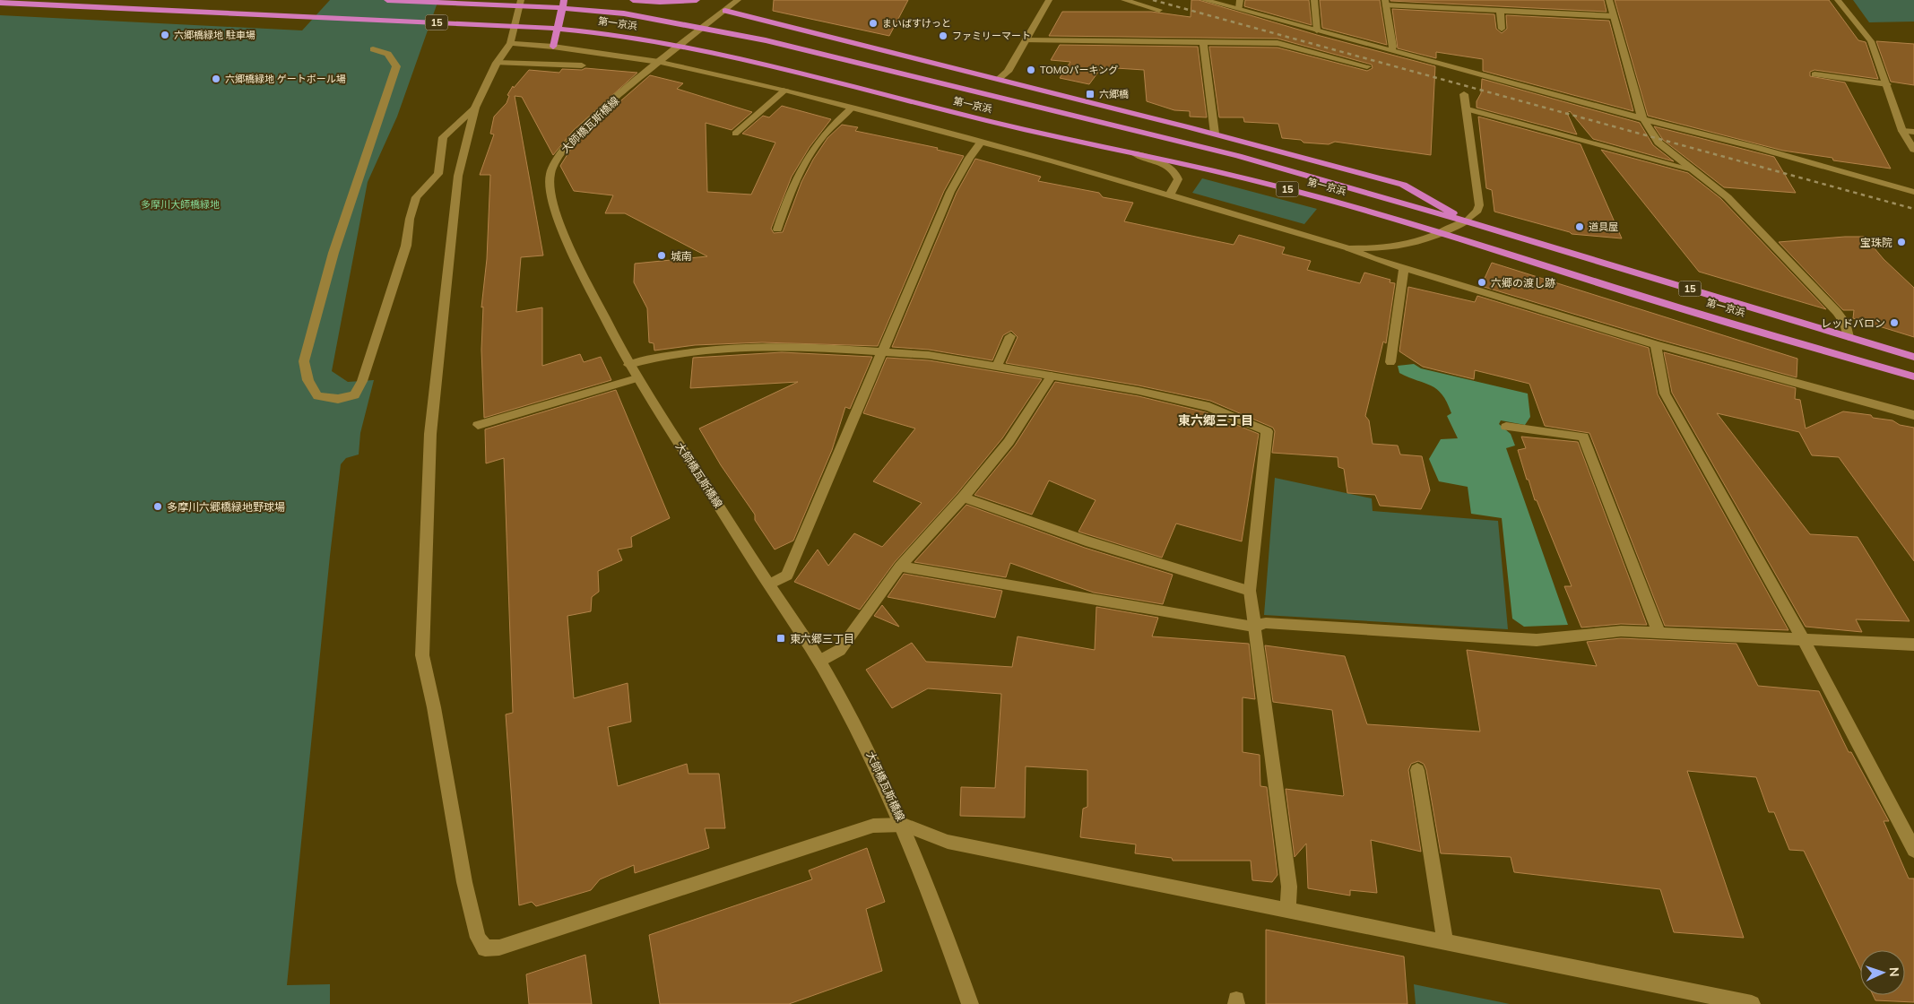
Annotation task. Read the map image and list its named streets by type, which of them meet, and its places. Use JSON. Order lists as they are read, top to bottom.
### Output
{
  "streets": {
    "highway": ["15", "第一京浜"],
    "street": ["大師橋瓦斯橋線"]
  },
  "districts": ["東六郷三丁目"],
  "parks": ["多摩川大師橋緑地"],
  "places": {
    "other": [
      "まいばすけっと",
      "六郷橋緑地 駐車場",
      "ファミリーマート",
      "TOMOパーキング",
      "六郷橋緑地 ゲートボール場",
      "道具屋",
      "宝珠院",
      "城南",
      "六郷の渡し跡",
      "レッドバロン",
      "多摩川六郷橋緑地野球場"
    ],
    "transit": ["六郷橋", "東六郷三丁目"]
  },
  "north": "right"
}
